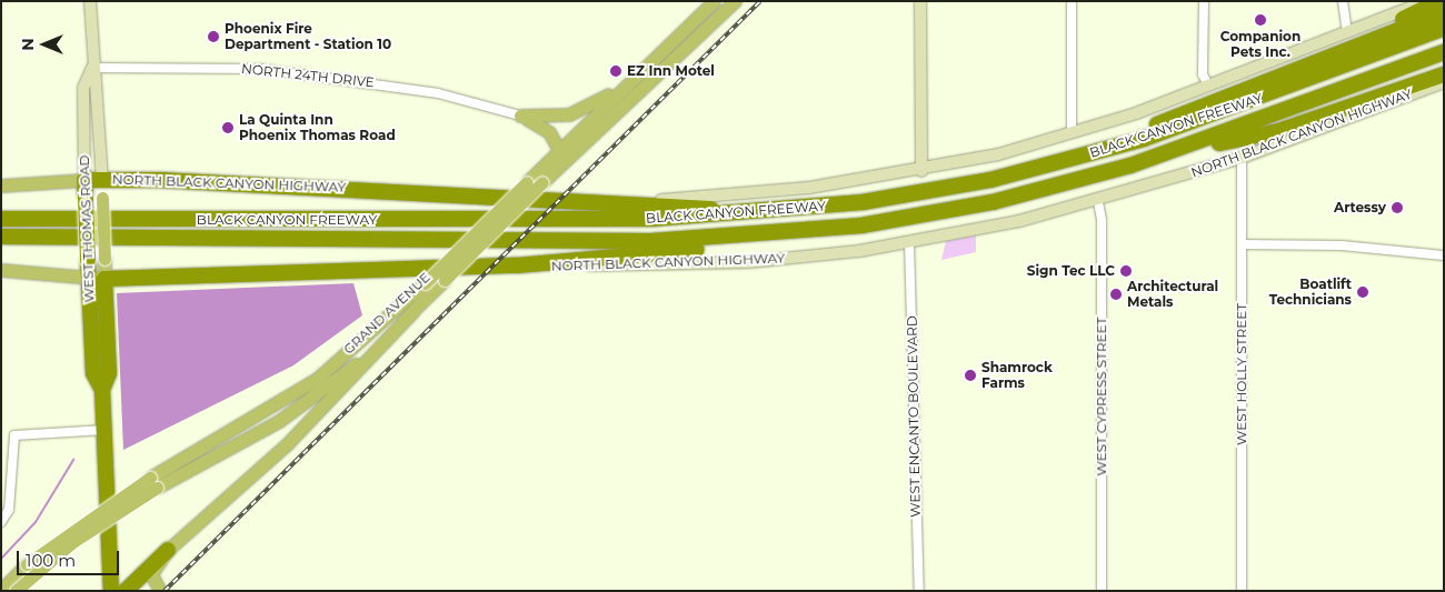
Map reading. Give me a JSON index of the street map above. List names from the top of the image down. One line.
{"streets":{"highway":["BLACK CANYON FREEWAY","NORTH BLACK CANYON HIGHWAY","WEST THOMAS ROAD"],"main road":["GRAND AVENUE"],"street":["NORTH 24TH DRIVE","WEST HOLLY STREET","WEST CYPRESS STREET","WEST ENCANTO BOULEVARD"]},"crossings":[["NORTH 24TH DRIVE","WEST THOMAS ROAD"],["NORTH BLACK CANYON HIGHWAY","WEST THOMAS ROAD"],["NORTH BLACK CANYON HIGHWAY","WEST HOLLY STREET"],["NORTH BLACK CANYON HIGHWAY","WEST CYPRESS STREET"],["NORTH BLACK CANYON HIGHWAY","WEST ENCANTO BOULEVARD"]],"places":["Companion Pets Inc.","Phoenix Fire Department - Station 10","EZ Inn Motel","La Quinta Inn Phoenix Thomas Road","Artessy","Sign Tec LLC","Boatlift Technicians","Architectural Metals","Shamrock Farms"],"scale_bar":"100 m","north":"left"}
